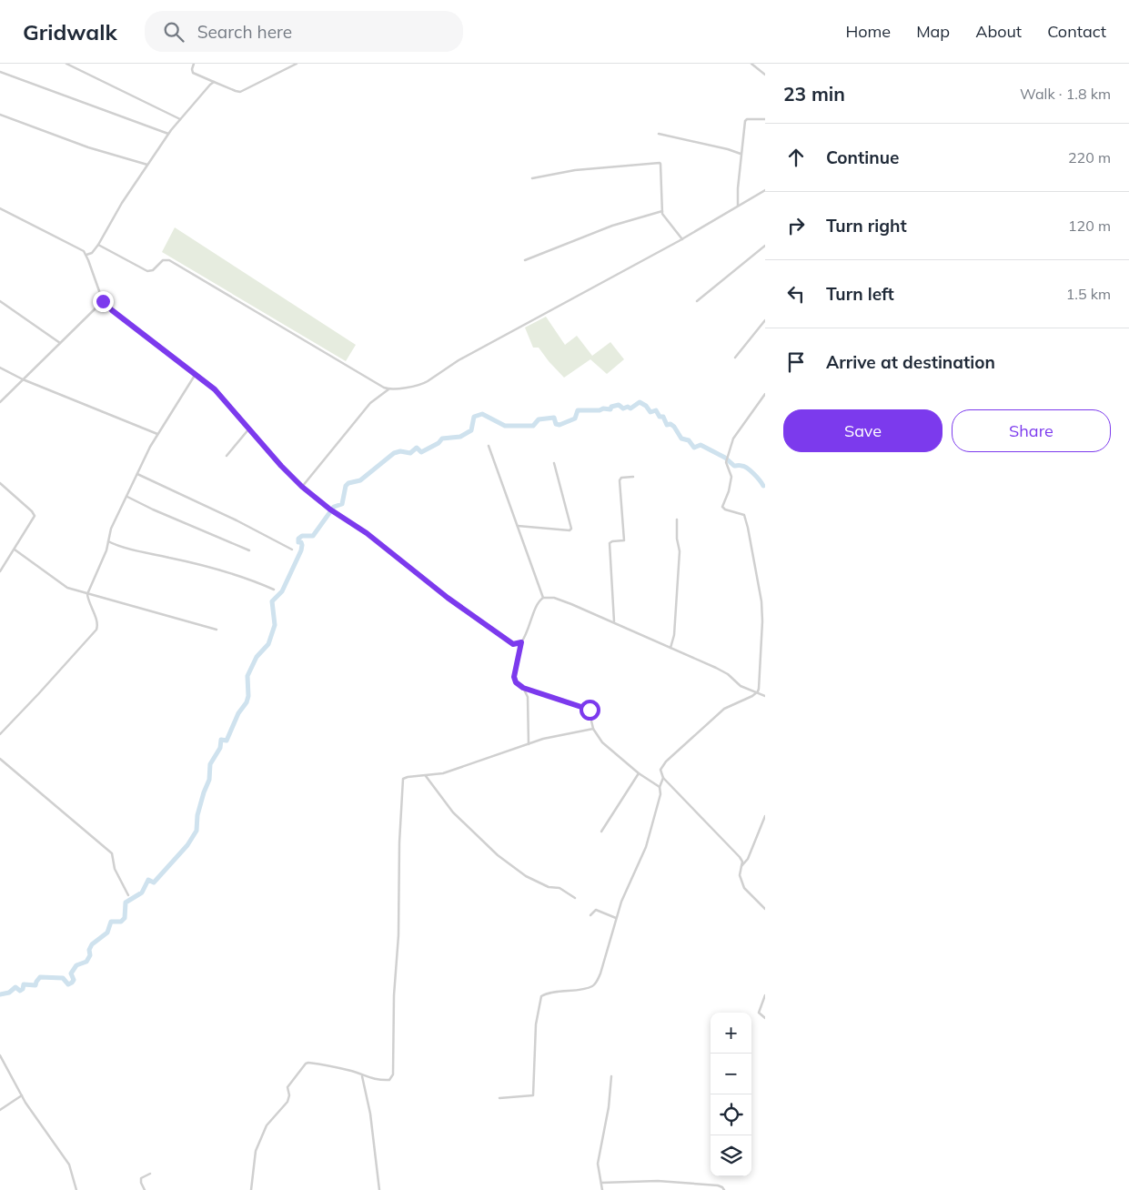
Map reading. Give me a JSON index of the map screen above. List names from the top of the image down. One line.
{"page":{"header":"Gridwalk","search":"Search here","nav":["Home","Map","About","Contact"],"heading":["23 min","Walk · 1.8 km"],"list":[["Continue","220 m"],["Turn right","120 m"],["Turn left","1.5 km"],"Arrive at destination"],"buttons":["Save","Share"],"map_buttons":["+","−"]}}
